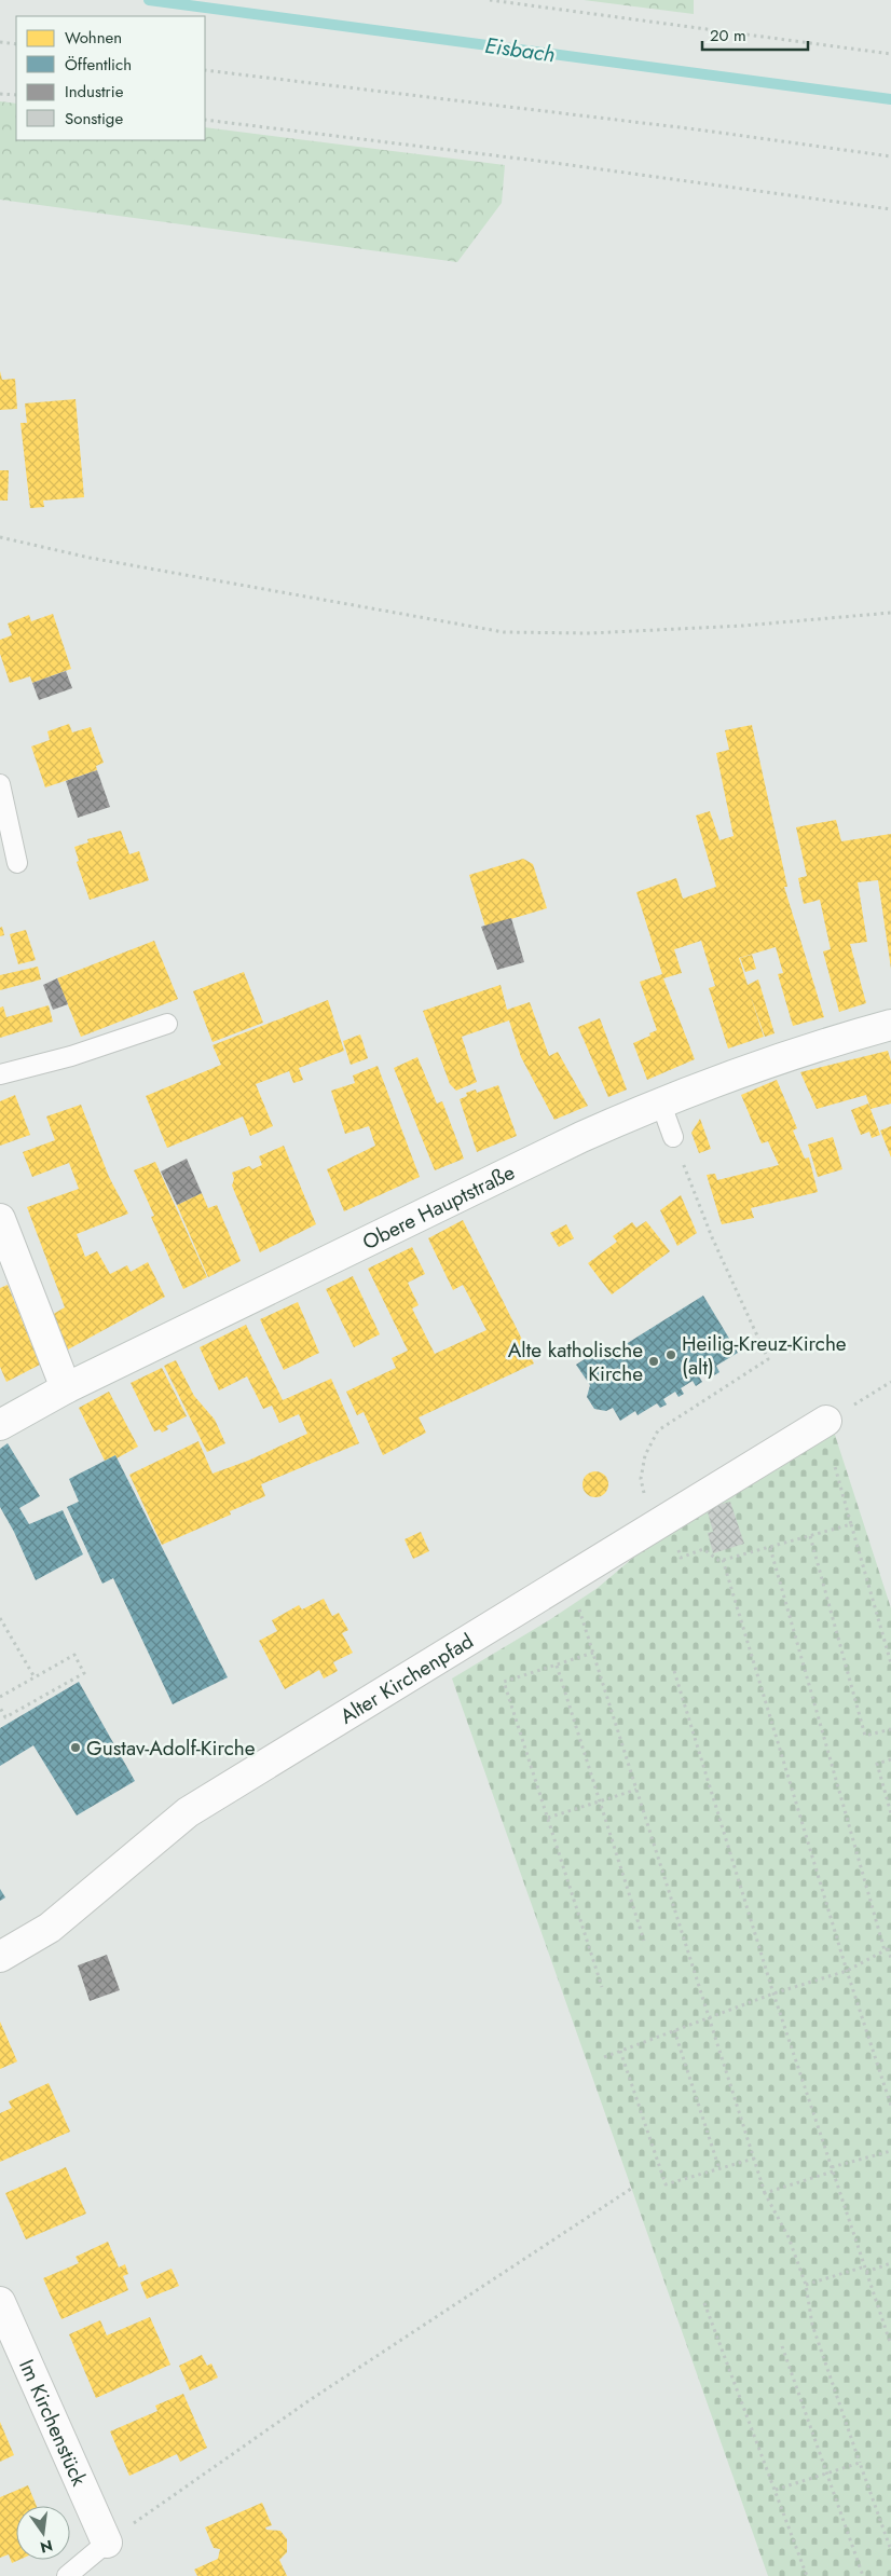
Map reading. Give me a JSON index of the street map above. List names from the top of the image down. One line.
{"streets":{"street":["Obere Hauptstraße","Alter Kirchenpfad","Im Kirchenstück"]},"water":["Eisbach"],"places":["Heilig-Kreuz-Kirche (alt)","Alte katholische Kirche","Gustav-Adolf-Kirche"],"legend":["Wohnen","Öffentlich","Industrie","Sonstige"],"scale_bar":"20 m","north":"bottom"}
